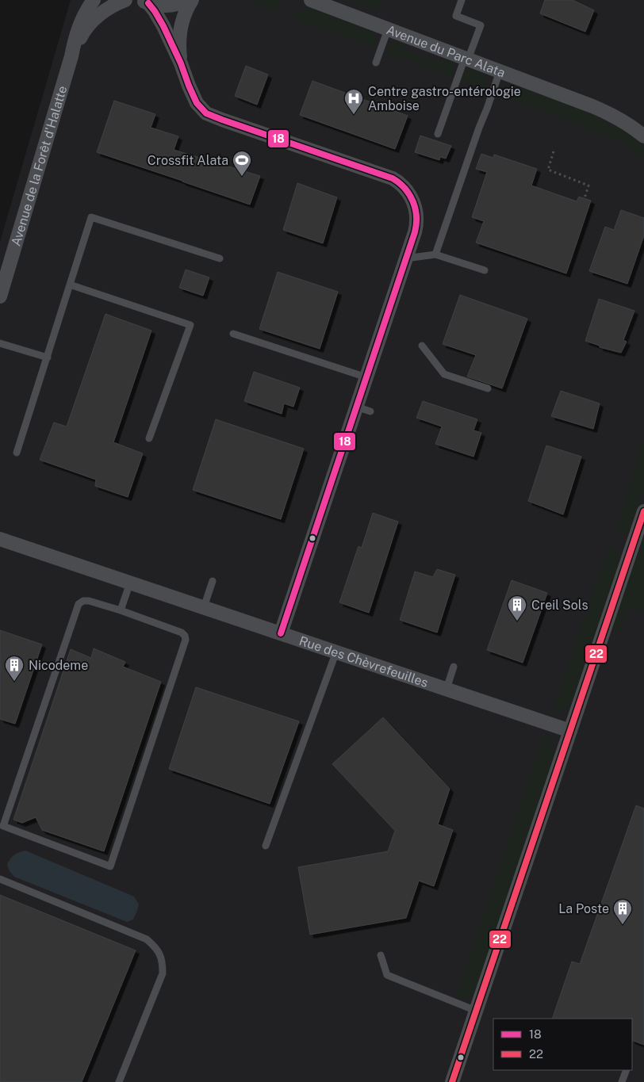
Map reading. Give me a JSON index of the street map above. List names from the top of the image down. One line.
{"streets":{"street":["Avenue du Parc Alata","Avenue de la Forêt d'Halatte","Rue des Chèvrefeuilles"]},"places":{"hospital":["Centre gastro-entérologie Amboise"],"sports":["Crossfit Alata"],"building":["Creil Sols","Nicodeme","La Poste"]},"lines":["transit line 18","transit line 22"],"legend":["18","22"]}
